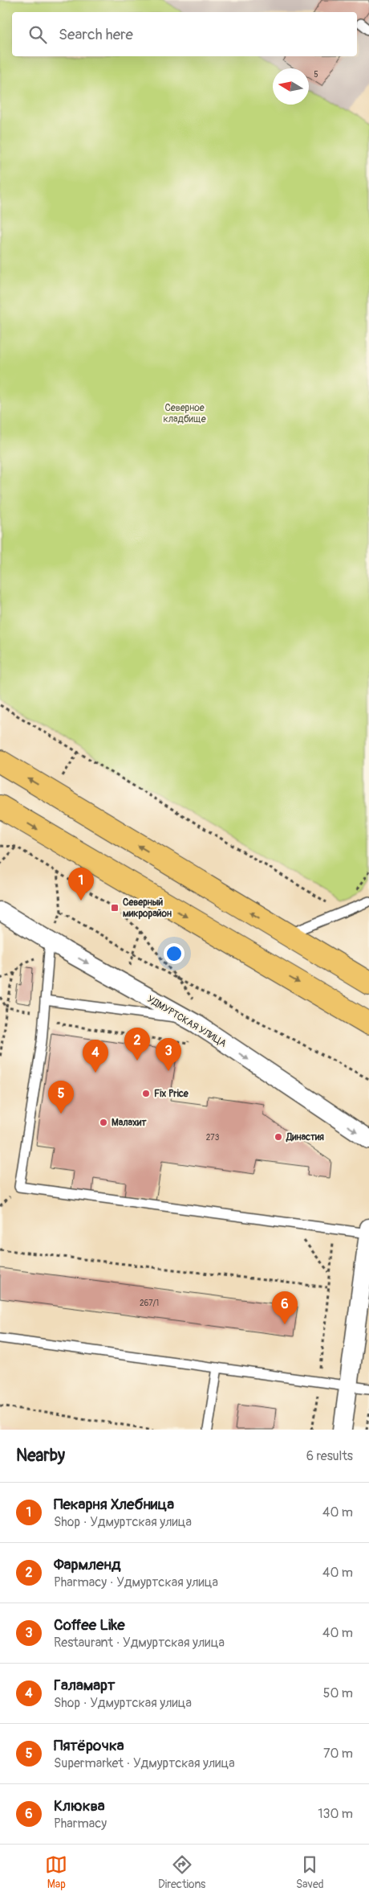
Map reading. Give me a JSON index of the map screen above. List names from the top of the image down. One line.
{"streets":{"street":["УДМУРТСКАЯ УЛИЦА"]},"one_way":["УДМУРТСКАЯ УЛИЦА"],"parks":["Северное кладбище"],"places":{"transit":["Северный микрорайон"],"other":["Fix Price","Малахит","Династия"]},"house_numbers":["5","273","267/1"],"north":"left","page":{"search":"Search here","pins":["1","2","3","4","5","6"],"heading":["Nearby","6 results"],"list":[{"mark":"1","name":"Пекарня Хлебница","note":"Shop · Удмуртская улица","value":"40 m"},{"mark":"2","name":"Фармленд","note":"Pharmacy · Удмуртская улица","value":"40 m"},{"mark":"3","name":"Coffee Like","note":"Restaurant · Удмуртская улица","value":"40 m"},{"mark":"4","name":"Галамарт","note":"Shop · Удмуртская улица","value":"50 m"},{"mark":"5","name":"Пятёрочка","note":"Supermarket · Удмуртская улица","value":"70 m"},{"mark":"6","name":"Клюква","note":"Pharmacy","value":"130 m"}],"nav":["Map","Directions","Saved"]}}
